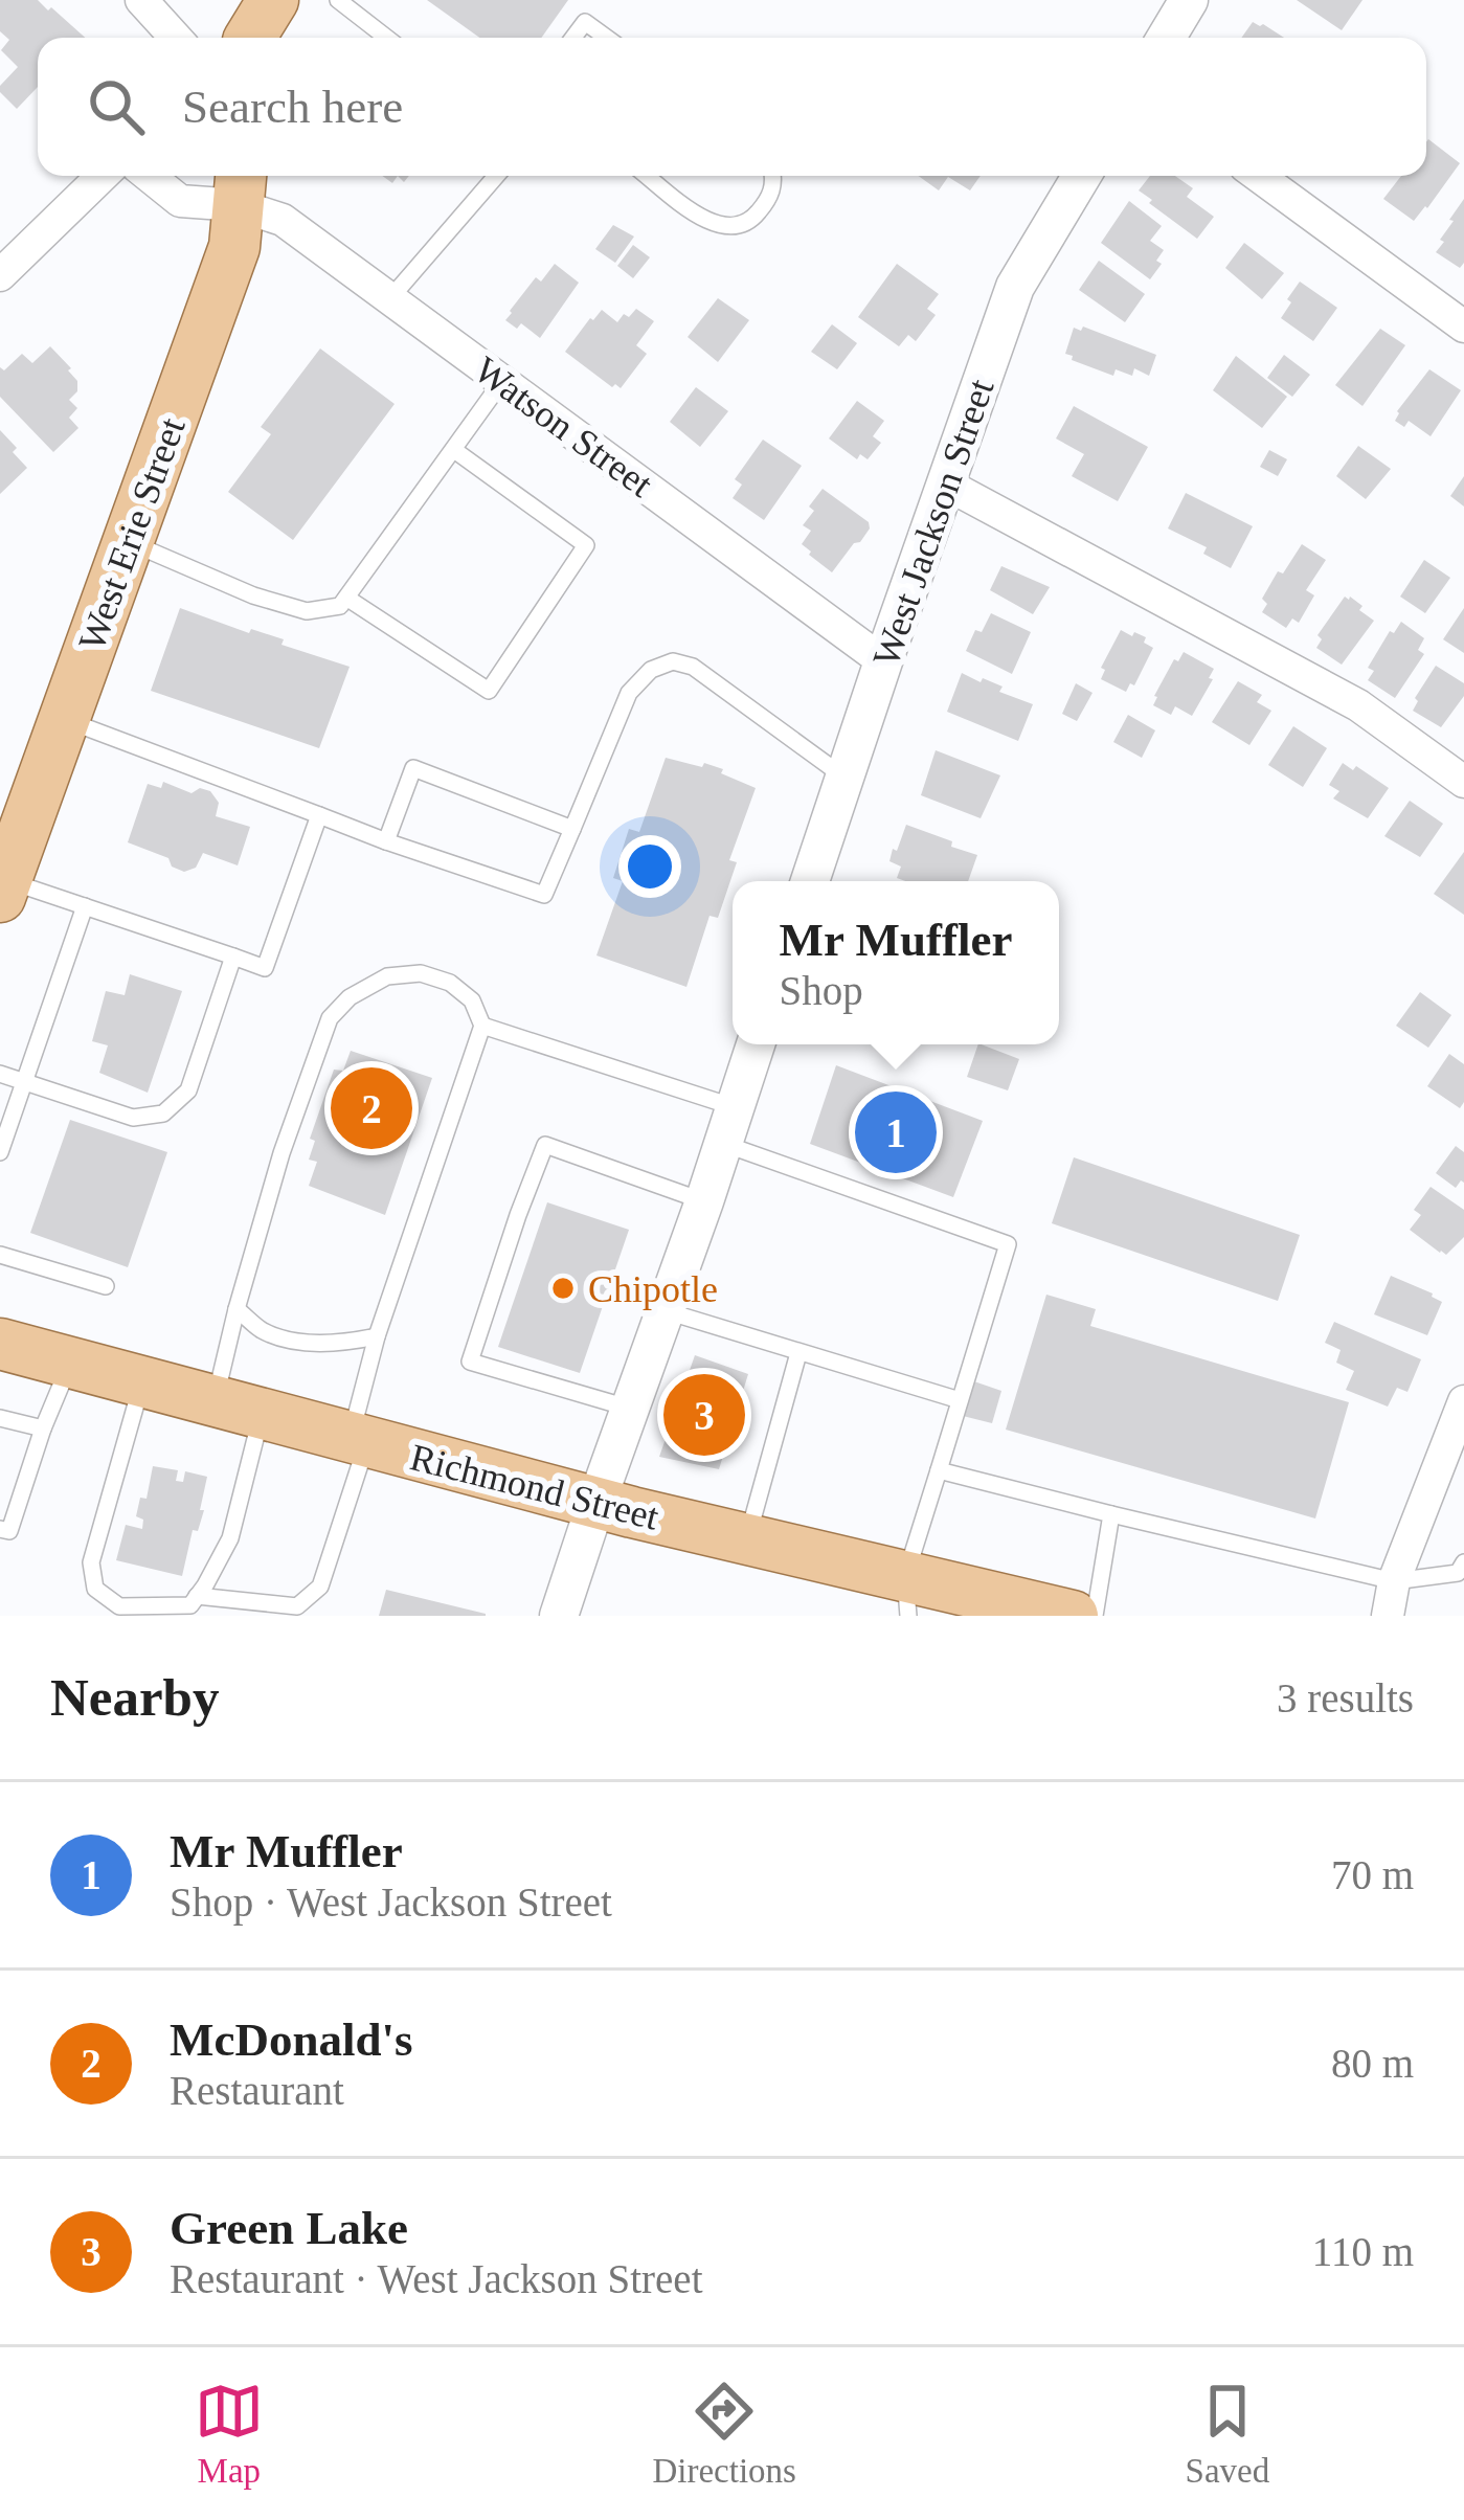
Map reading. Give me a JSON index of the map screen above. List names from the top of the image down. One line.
{"streets":{"main road":["West Erie Street","Richmond Street"],"street":["Watson Street","West Jackson Street"]},"crossings":[["Watson Street","West Jackson Street"],["Watson Street","West Erie Street"]],"places":["Chipotle"],"page":{"search":"Search here","popup":["Mr Muffler","Shop"],"pins":["2","1","3"],"heading":["Nearby","3 results"],"list":[{"mark":"1","name":"Mr Muffler","note":"Shop · West Jackson Street","value":"70 m"},{"mark":"2","name":"McDonald's","note":"Restaurant","value":"80 m"},{"mark":"3","name":"Green Lake","note":"Restaurant · West Jackson Street","value":"110 m"}],"nav":["Map","Directions","Saved"]}}
